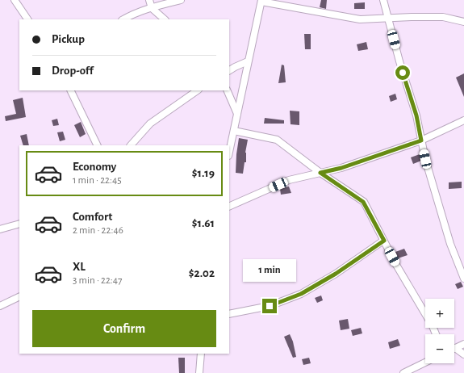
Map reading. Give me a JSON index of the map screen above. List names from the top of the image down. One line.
{"page":{"banner":["Pickup","Drop-off"],"list":[{"name":"Economy","note":"1 min · 22:45","value":"$1.19"},{"name":"Comfort","note":"2 min · 22:46","value":"$1.61"},{"name":"XL","note":"3 min · 22:47","value":"$2.02"}],"bubble":"1 min","map_buttons":["+","−"],"buttons":"Confirm"}}
